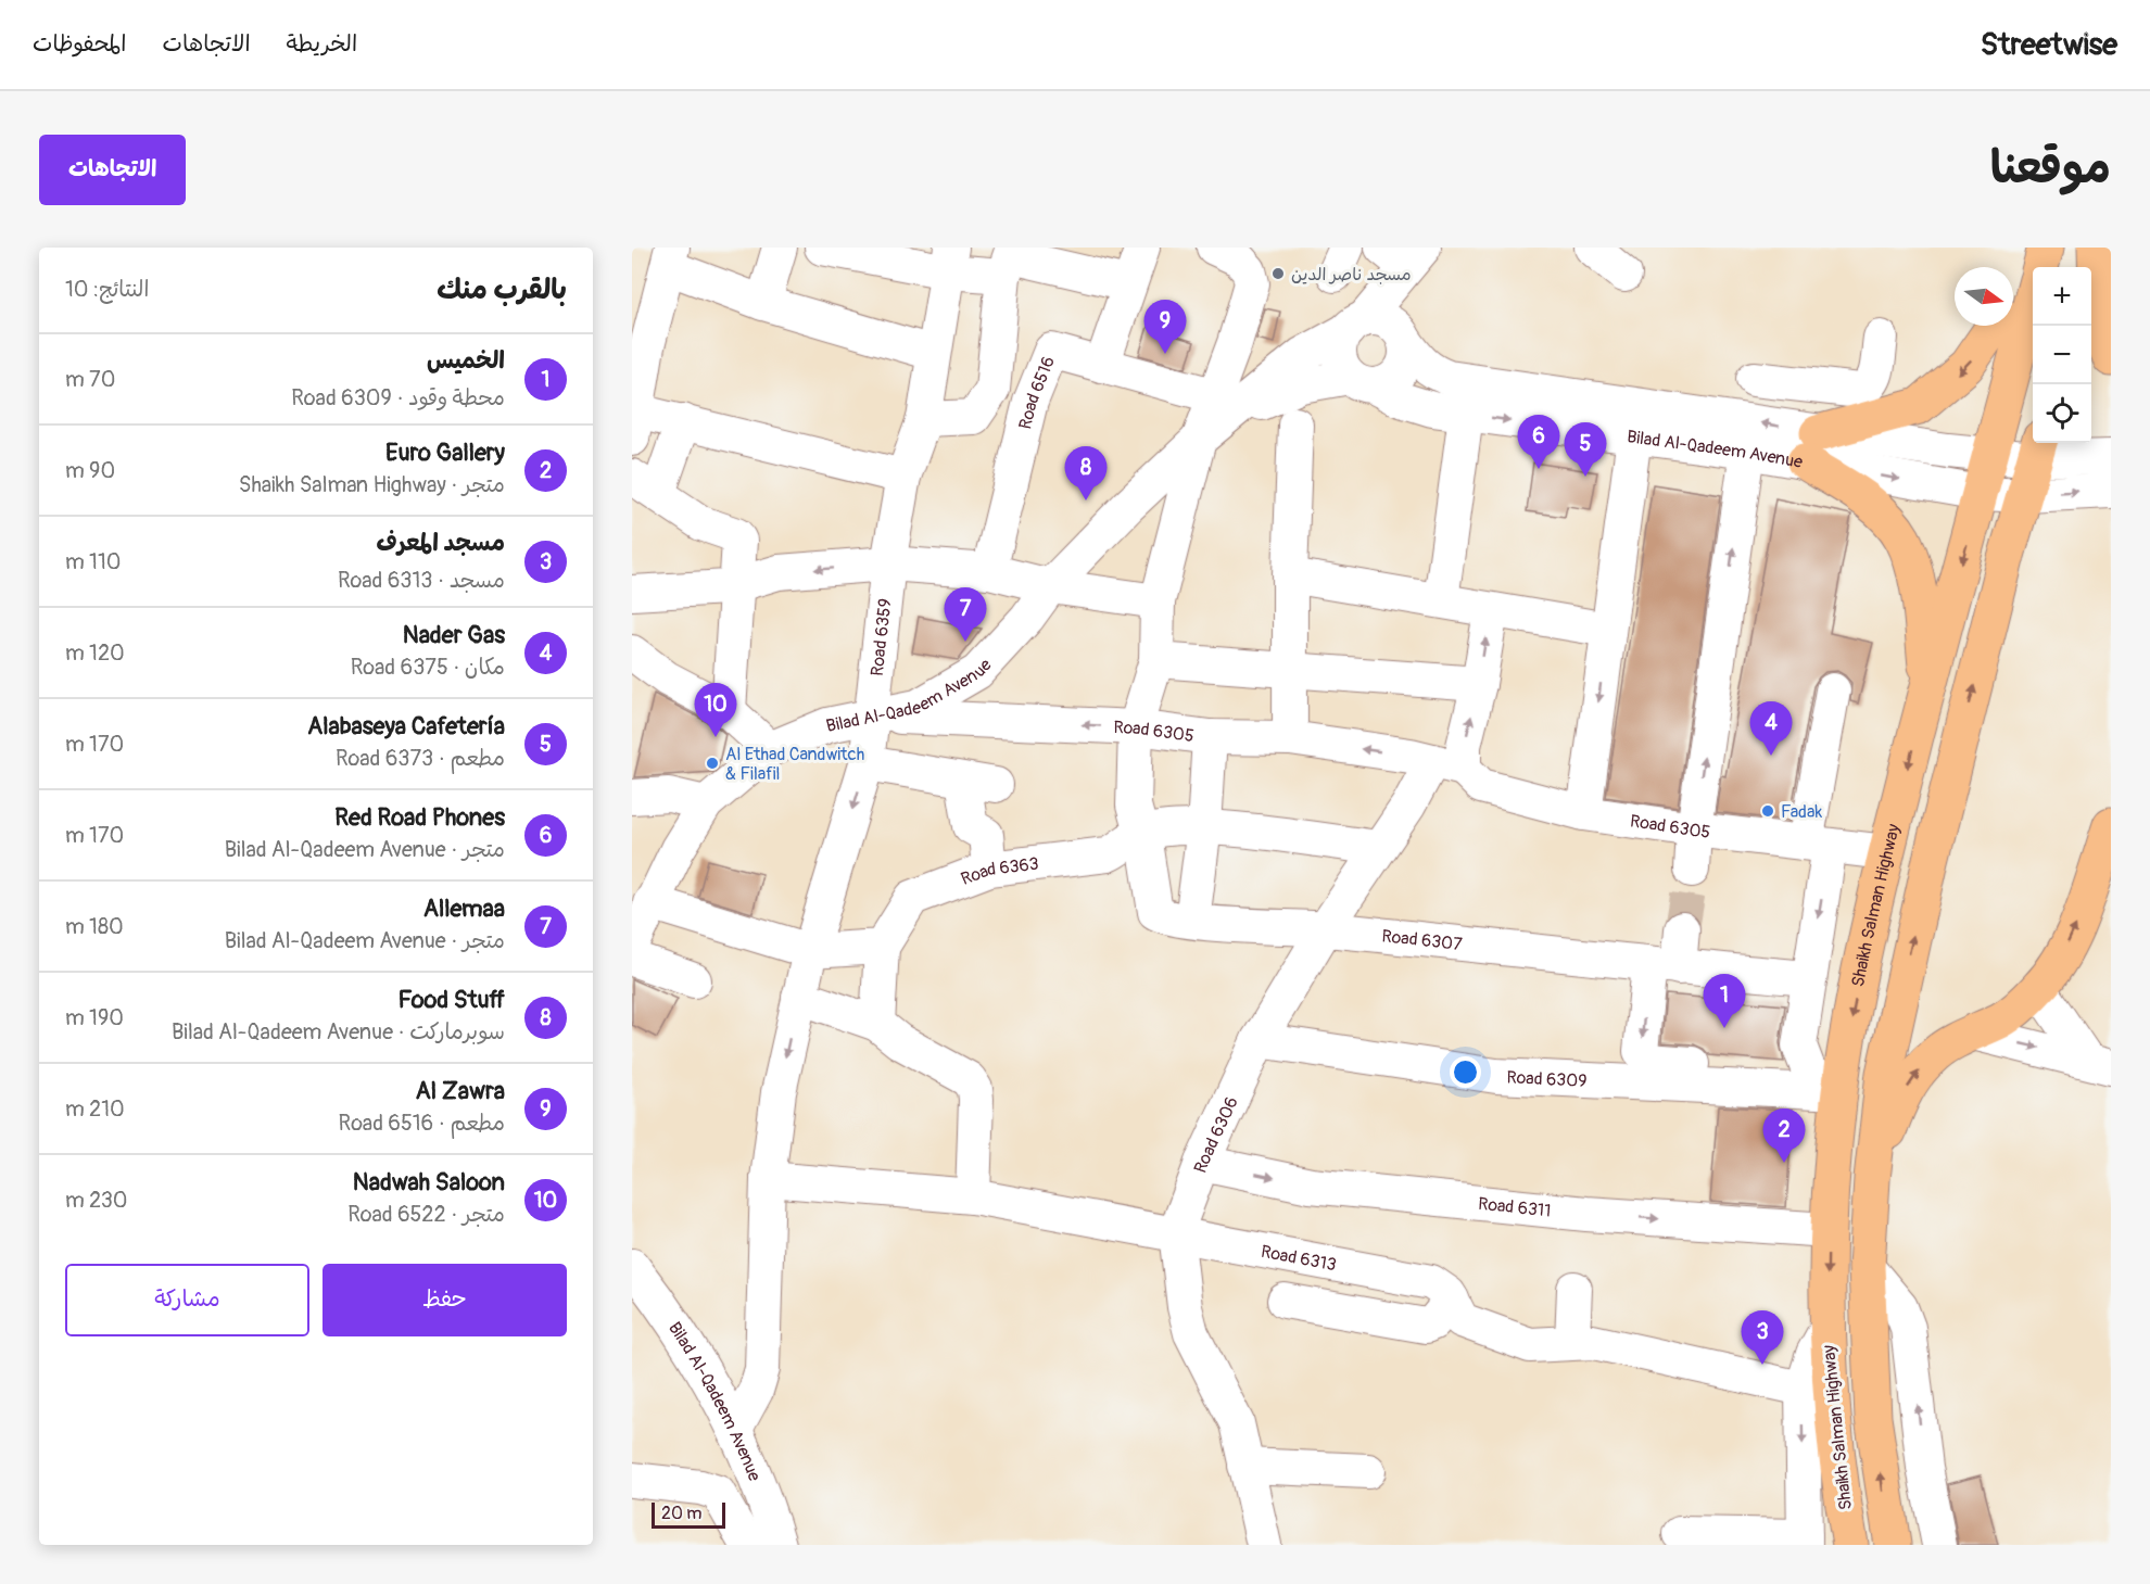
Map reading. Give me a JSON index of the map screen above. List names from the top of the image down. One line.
{"streets":{"main road":["Shaikh Salman Highway"],"street":["Road 6516","Bilad Al-Qadeem Avenue","Road 6359","Road 6305","Road 6363","Road 6307","Road 6309","Road 6306","Road 6311","Road 6313"]},"crossings":[["Bilad Al-Qadeem Avenue","Road 6359"],["Bilad Al-Qadeem Avenue","Road 6305"],["Bilad Al-Qadeem Avenue","Shaikh Salman Highway"],["Road 6359","Road 6305"],["Road 6359","Road 6313"],["Road 6305","Shaikh Salman Highway"],["Road 6305","Road 6306"],["Road 6363","Road 6307"],["Shaikh Salman Highway","Road 6309"],["Shaikh Salman Highway","Road 6311"],["Road 6307","Road 6306"],["Road 6309","Road 6306"],["Road 6306","Road 6311"],["Road 6306","Road 6313"]],"places":["مسجد ناصر الدين","Al Ethad Candwitch & Filafil","Fadak"],"scale_bar":"20 m","north":"right","page":{"header":"Streetwise","nav":["الخريطة","الاتجاهات","المحفوظات"],"title":"موقعنا","buttons":["الاتجاهات",["حفظ","مشاركة"]],"heading":["بالقرب منك","النتائج: 10"],"map_buttons":["+","−"],"pins":["9","6","5","8","7","10","4","1","2","3"],"list":[{"mark":"1","name":"الخميس","note":"محطة وقود · Road 6309","value":"70 m"},{"mark":"2","name":"Euro Gallery","note":"متجر · Shaikh Salman Highway","value":"90 m"},{"mark":"3","name":"مسجد المعرف","note":"مسجد · Road 6313","value":"110 m"},{"mark":"4","name":"Nader Gas","note":"مكان · Road 6375","value":"120 m"},{"mark":"5","name":"Alabaseya Cafetería","note":"مطعم · Road 6373","value":"170 m"},{"mark":"6","name":"Red Road Phones","note":"متجر · Bilad Al-Qadeem Avenue","value":"170 m"},{"mark":"7","name":"Allemaa","note":"متجر · Bilad Al-Qadeem Avenue","value":"180 m"},{"mark":"8","name":"Food Stuff","note":"سوبرماركت · Bilad Al-Qadeem Avenue","value":"190 m"},{"mark":"9","name":"Al Zawra","note":"مطعم · Road 6516","value":"210 m"},{"mark":"10","name":"Nadwah Saloon","note":"متجر · Road 6522","value":"230 m"}],"scale":"20 m"}}
